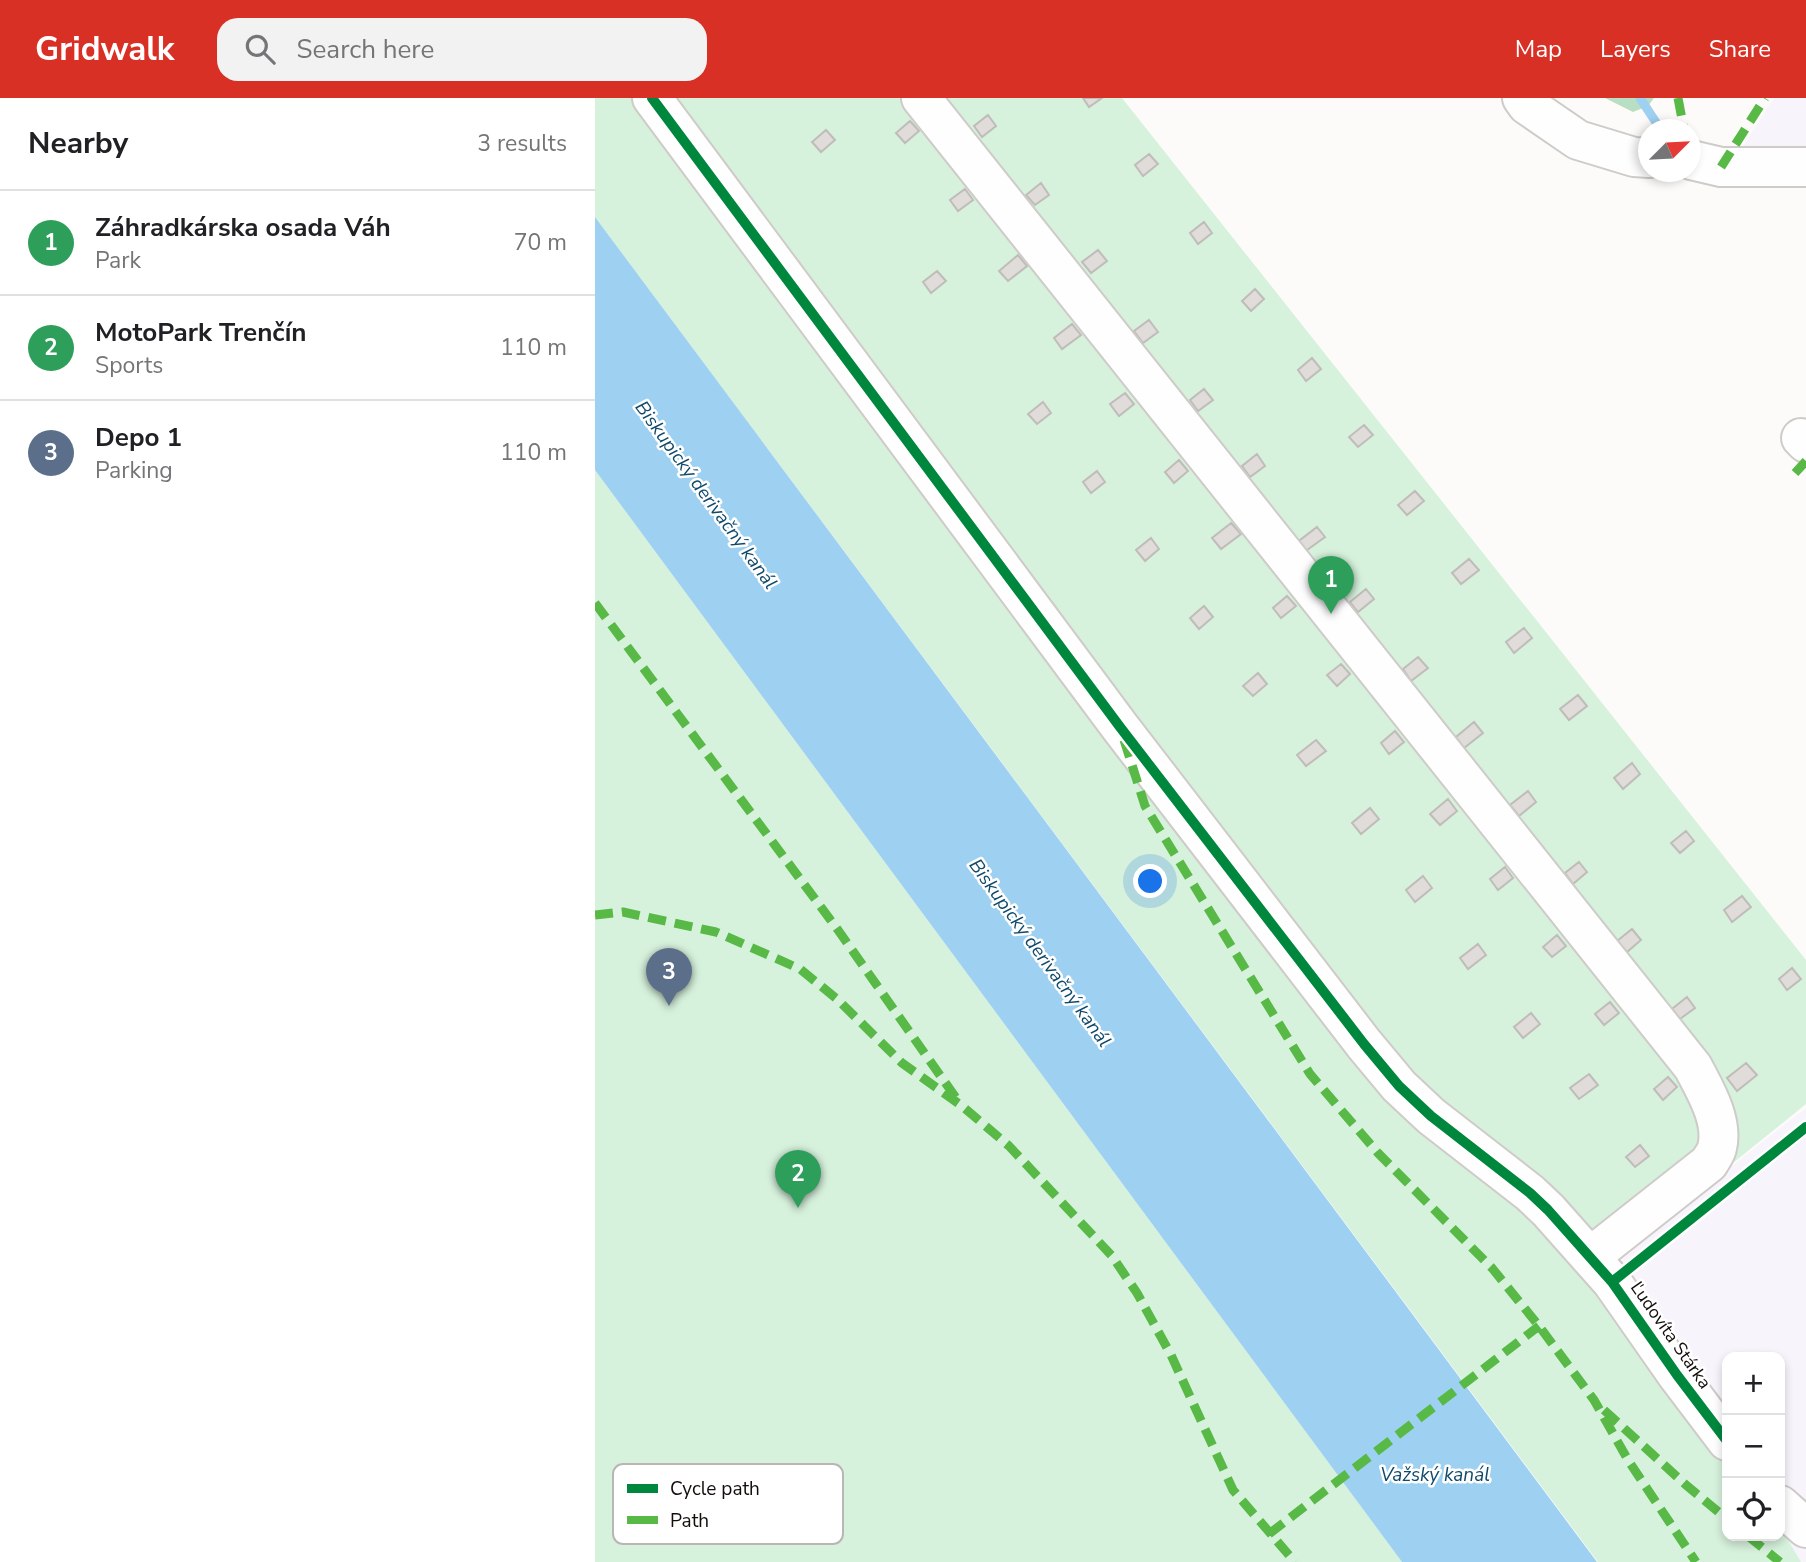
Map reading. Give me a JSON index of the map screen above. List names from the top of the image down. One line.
{"streets":{"lane":["Ľudovíta Stárka"]},"water":["Biskupický derivačný kanál","Važský kanál"],"legend":["Cycle path","Path"],"north":"top right","page":{"header":"Gridwalk","search":"Search here","nav":["Map","Layers","Share"],"heading":["Nearby","3 results"],"list":[{"mark":"1","name":"Záhradkárska osada Váh","note":"Park","value":"70 m"},{"mark":"2","name":"MotoPark Trenčín","note":"Sports","value":"110 m"},{"mark":"3","name":"Depo 1","note":"Parking","value":"110 m"}],"pins":["1","3","2"],"map_buttons":["+","−"]}}
